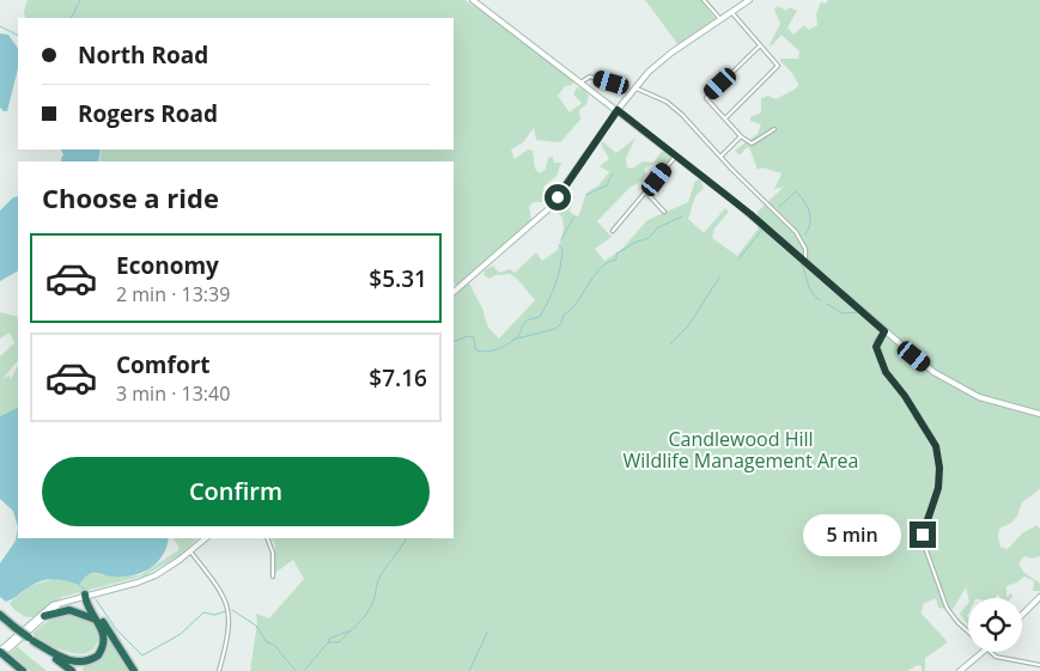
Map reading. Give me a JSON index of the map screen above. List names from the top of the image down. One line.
{"parks":["Candlewood Hill Wildlife Management Area"],"page":{"banner":["North Road","Rogers Road"],"heading":"Choose a ride","list":[{"name":"Economy","note":"2 min · 13:39","value":"$5.31"},{"name":"Comfort","note":"3 min · 13:40","value":"$7.16"}],"buttons":"Confirm","bubble":"5 min"}}
